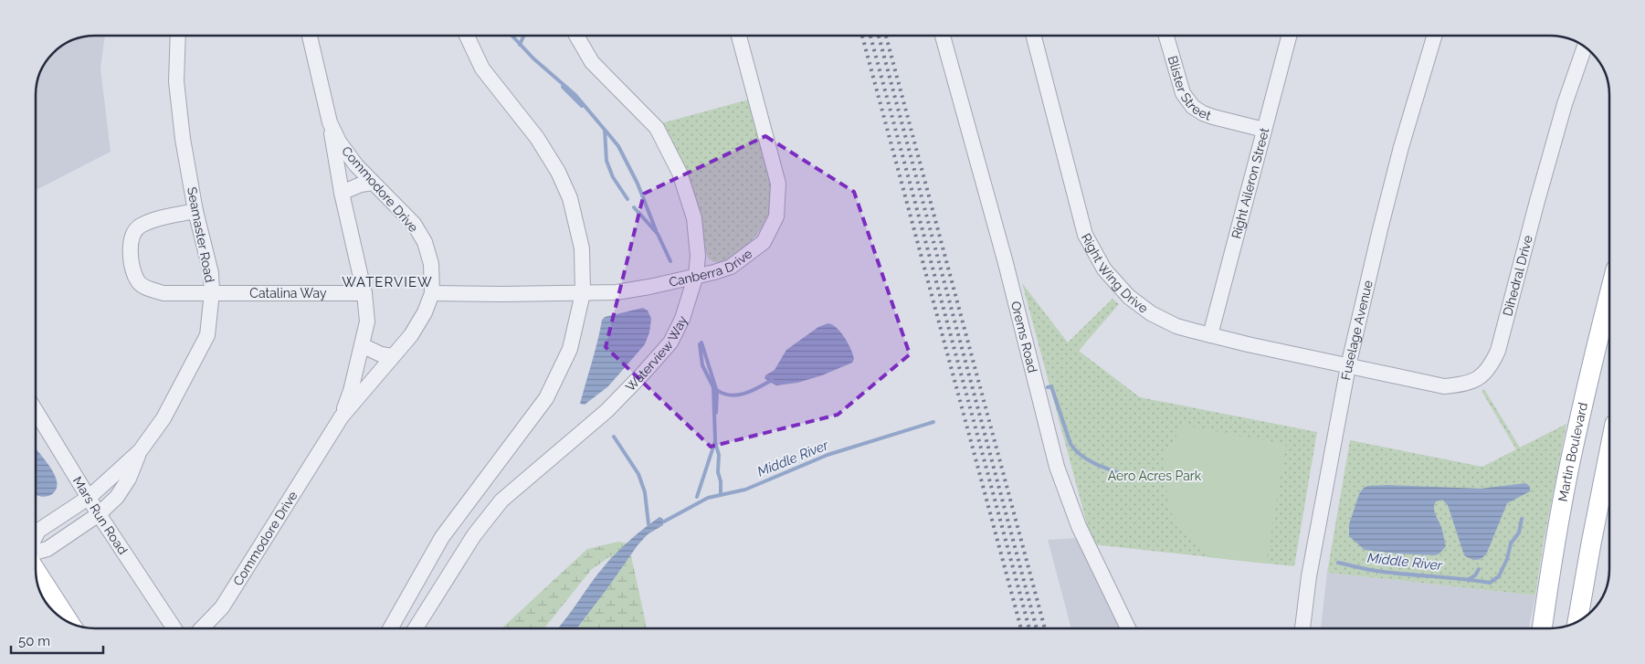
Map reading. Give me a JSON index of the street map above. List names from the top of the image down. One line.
{"streets":{"main road":["Martin Boulevard"],"street":["Blister Street","Right Aileron Street","Commodore Drive","Seamaster Road","Canberra Drive","Right Wing Drive","Dihedral Drive","Catalina Way","Fuselage Avenue","Orems Road","Waterview Way","Mars Run Road"]},"crossings":[["Blister Street","Right Aileron Street"],["Right Aileron Street","Right Wing Drive"],["Commodore Drive","Canberra Drive"],["Commodore Drive","Catalina Way"],["Seamaster Road","Catalina Way"],["Seamaster Road","Mars Run Road"],["Canberra Drive","Waterview Way"],["Right Wing Drive","Dihedral Drive"],["Right Wing Drive","Fuselage Avenue"],["Dihedral Drive","Fuselage Avenue"]],"districts":["WATERVIEW"],"water":["Middle River"],"parks":["Aero Acres Park"],"scale_bar":"50 m"}
